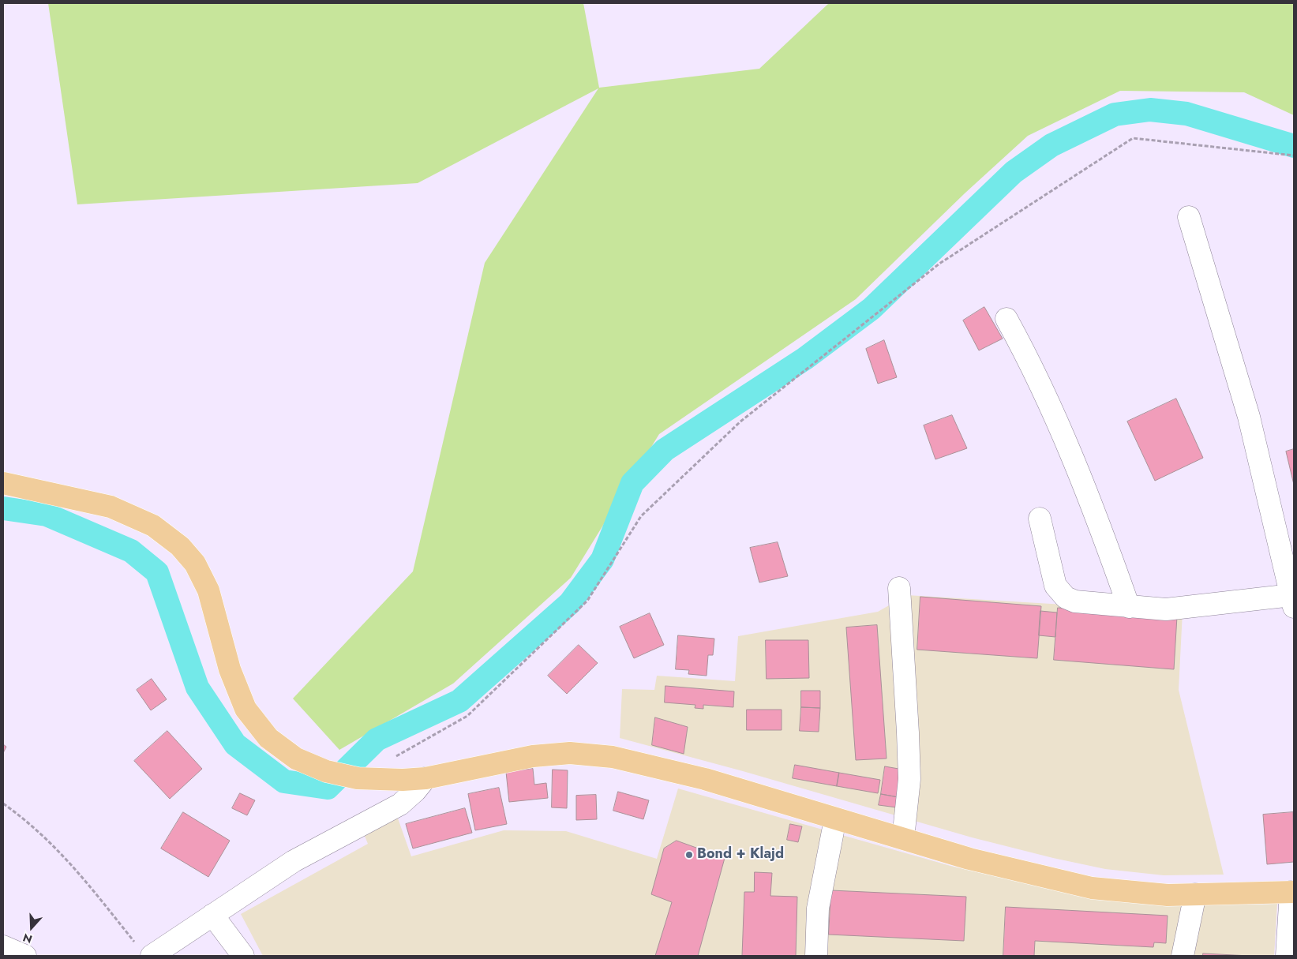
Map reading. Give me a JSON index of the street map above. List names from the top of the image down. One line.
{"places":["Bond + Klajd"],"north":"bottom"}
